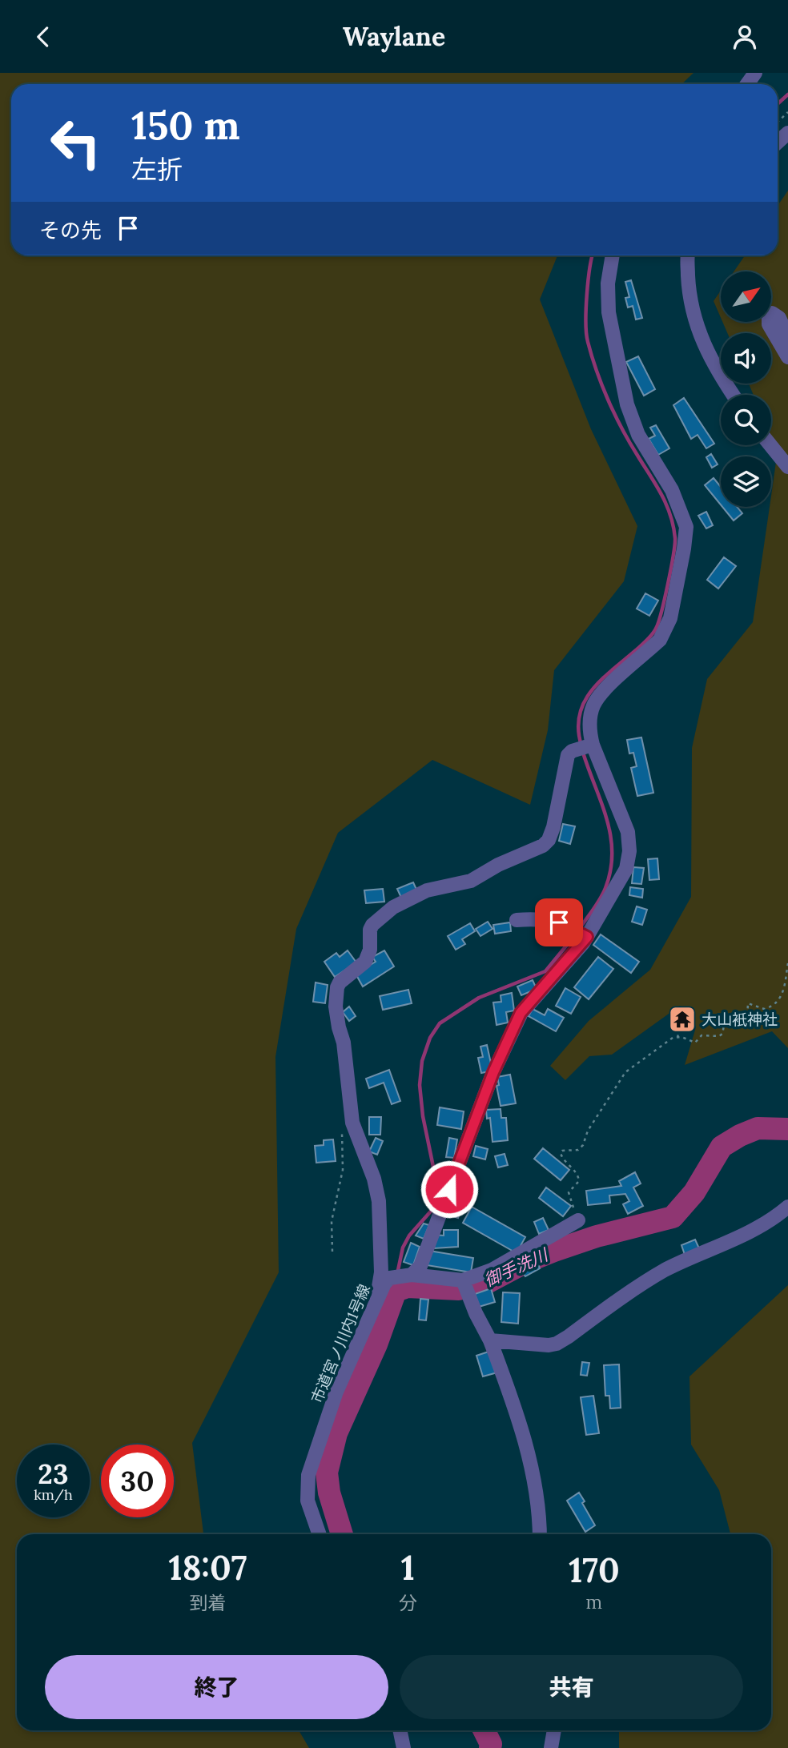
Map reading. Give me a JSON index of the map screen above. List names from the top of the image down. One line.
{"streets":{"street":["市道宮ノ川内1号線"]},"water":["御手洗川"],"places":{"temple":["大山衹神社"]},"north":"top right","page":{"header":"Waylane","turn":["150 m","左折"],"then":"その先","speed":"23 km/h","limit":"30","eta":["18:07","到着","1","分","170","m"],"buttons":["終了","共有"]}}
